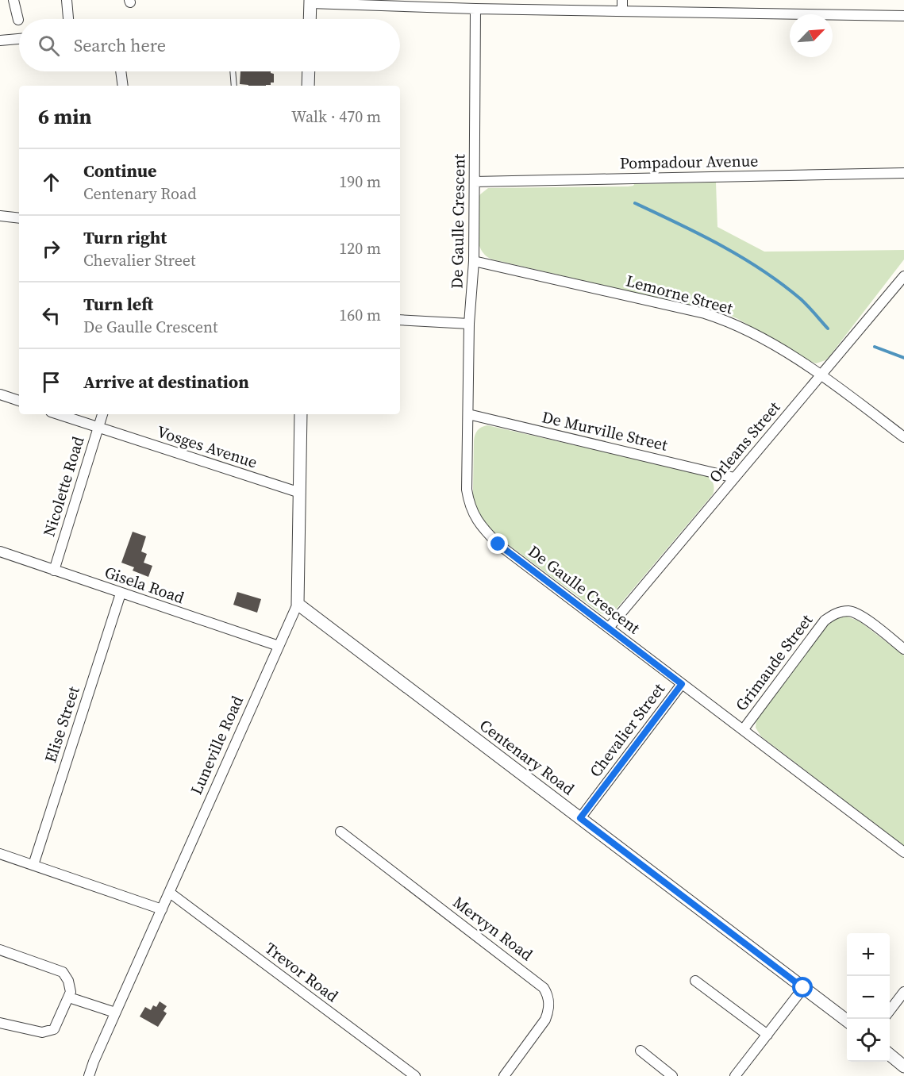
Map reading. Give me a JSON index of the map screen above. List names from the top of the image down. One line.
{"streets":{"street":["Pompadour Avenue","De Gaulle Crescent","Lemorne Street","De Murville Street","Orleans Street","Vosges Avenue","Nicolette Road","Gisela Road","Grimaude Street","Elise Street","Chevalier Street","Luneville Road","Centenary Road","Mervyn Road","Trevor Road"]},"crossings":[["Pompadour Avenue","De Gaulle Crescent"],["De Gaulle Crescent","Lemorne Street"],["De Gaulle Crescent","De Murville Street"],["De Gaulle Crescent","Orleans Street"],["De Gaulle Crescent","Grimaude Street"],["De Gaulle Crescent","Chevalier Street"],["Lemorne Street","Orleans Street"],["De Murville Street","Orleans Street"],["Vosges Avenue","Nicolette Road"],["Vosges Avenue","Luneville Road"],["Nicolette Road","Gisela Road"],["Gisela Road","Elise Street"],["Gisela Road","Luneville Road"],["Chevalier Street","Centenary Road"],["Luneville Road","Centenary Road"],["Luneville Road","Trevor Road"]],"north":"top right","page":{"search":"Search here","heading":["6 min","Walk · 470 m"],"list":[["Continue","Centenary Road","190 m"],["Turn right","Chevalier Street","120 m"],["Turn left","De Gaulle Crescent","160 m"],"Arrive at destination"],"map_buttons":["+","−"]}}
